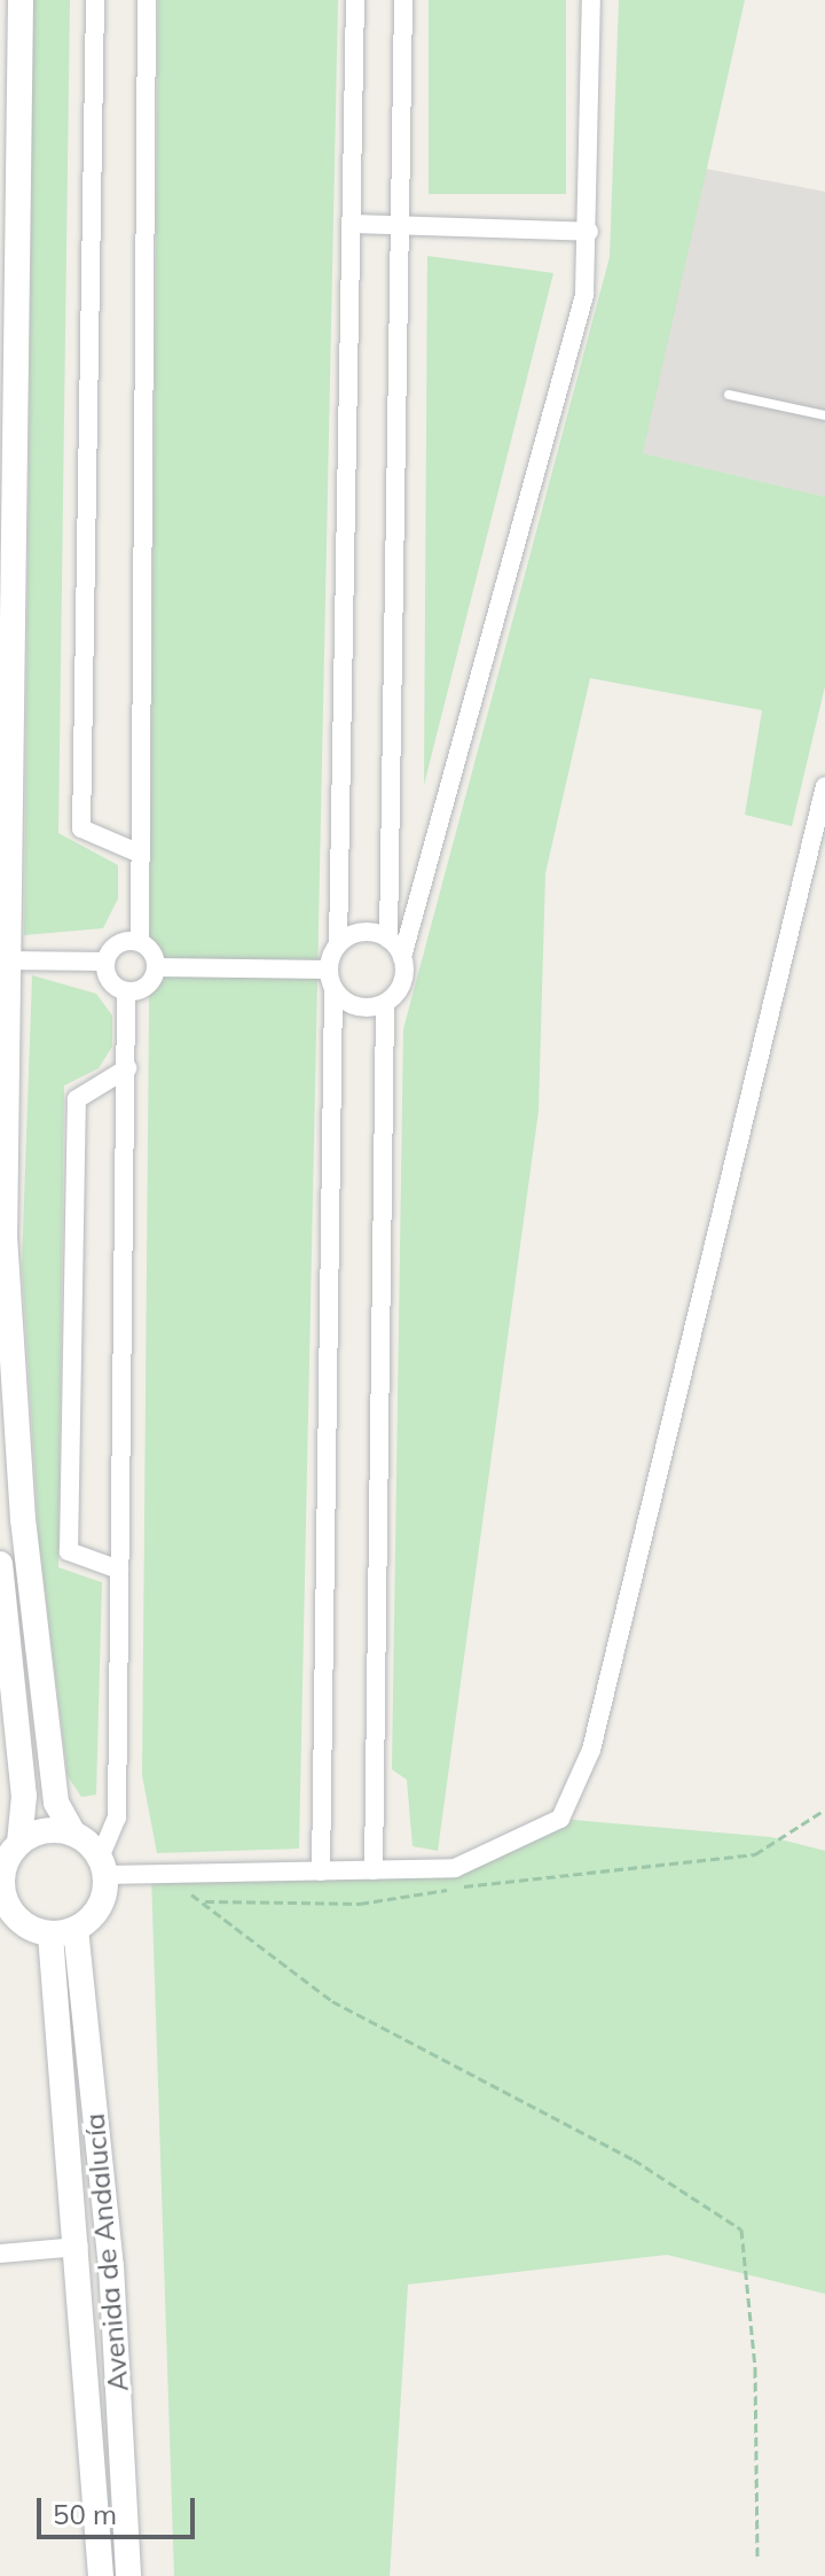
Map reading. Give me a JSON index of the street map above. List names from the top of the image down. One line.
{"streets":{"street":["Avenida de Andalucía"]},"scale_bar":"50 m"}
